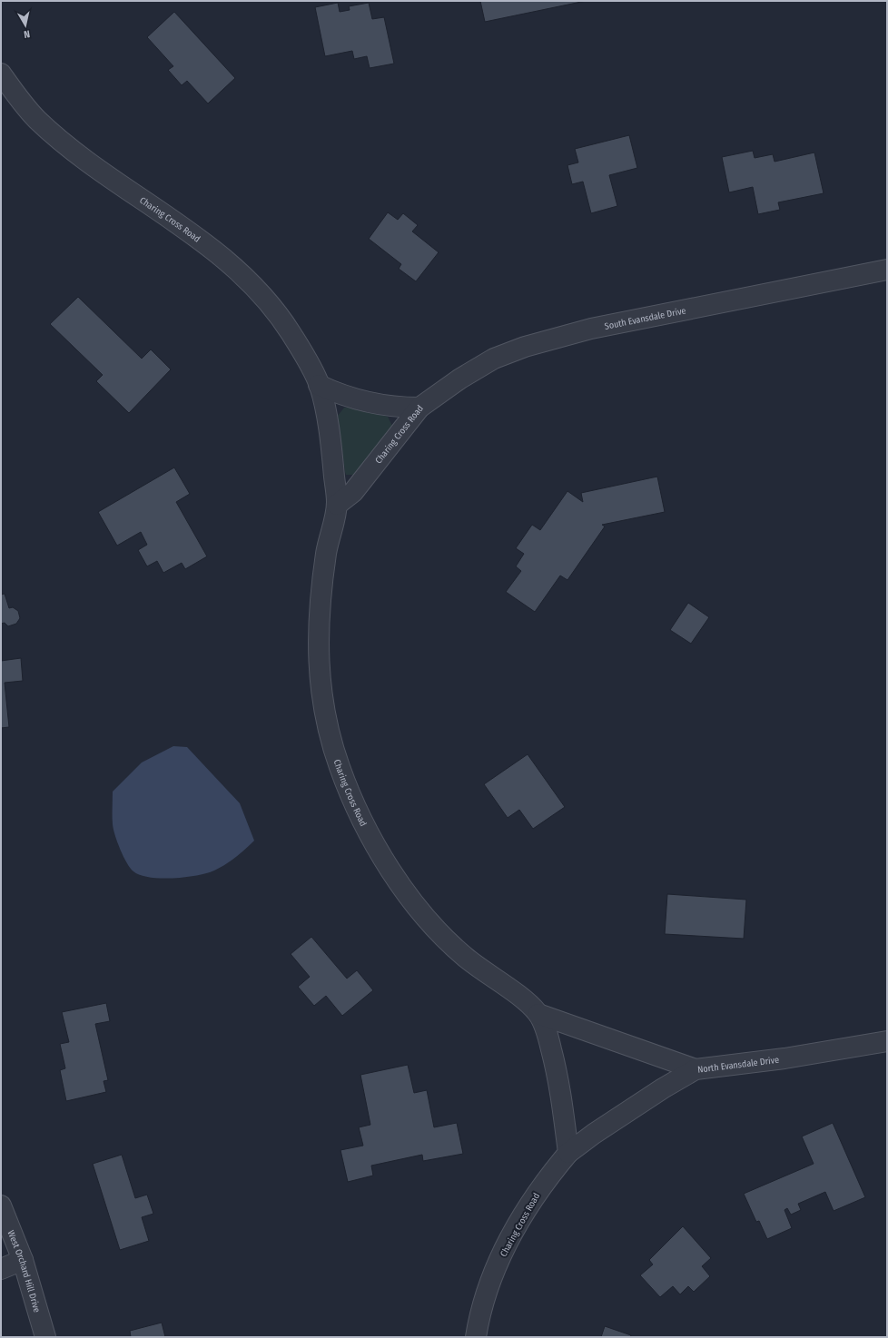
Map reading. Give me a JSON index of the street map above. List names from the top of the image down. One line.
{"streets":{"street":["Charing Cross Road","South Evansdale Drive","North Evansdale Drive","West Orchard Hill Drive"]},"crossings":[["Charing Cross Road","South Evansdale Drive"],["Charing Cross Road","North Evansdale Drive"]],"north":"bottom"}
